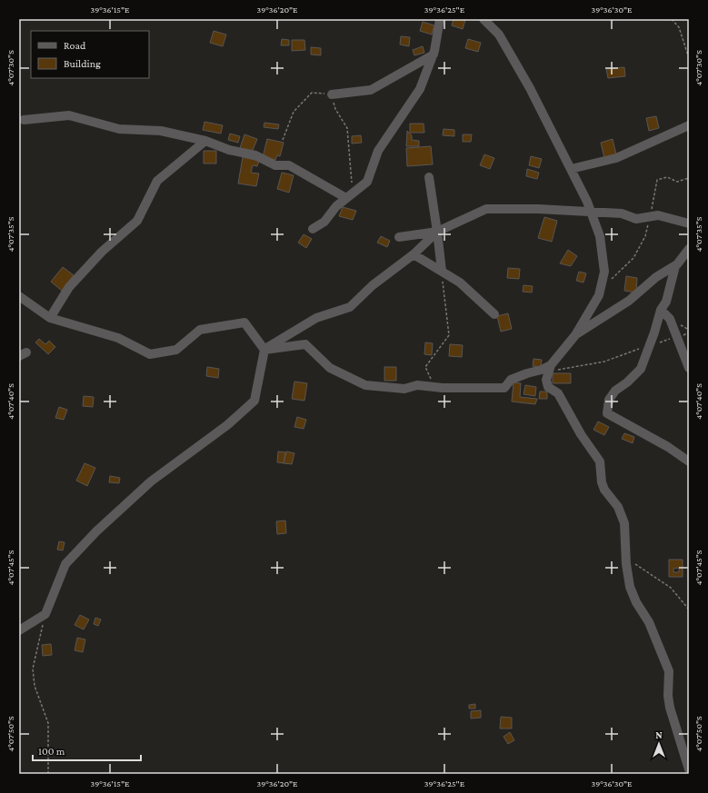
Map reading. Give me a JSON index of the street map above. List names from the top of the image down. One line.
{"legend":["Road","Building"],"scale_bar":"100 m","north":"top","coordinates":["39°36'15\"E","39°36'20\"E","39°36'25\"E","39°36'30\"E","4°07'30\"S","4°07'35\"S","4°07'40\"S","4°07'45\"S","4°07'50\"S"]}
